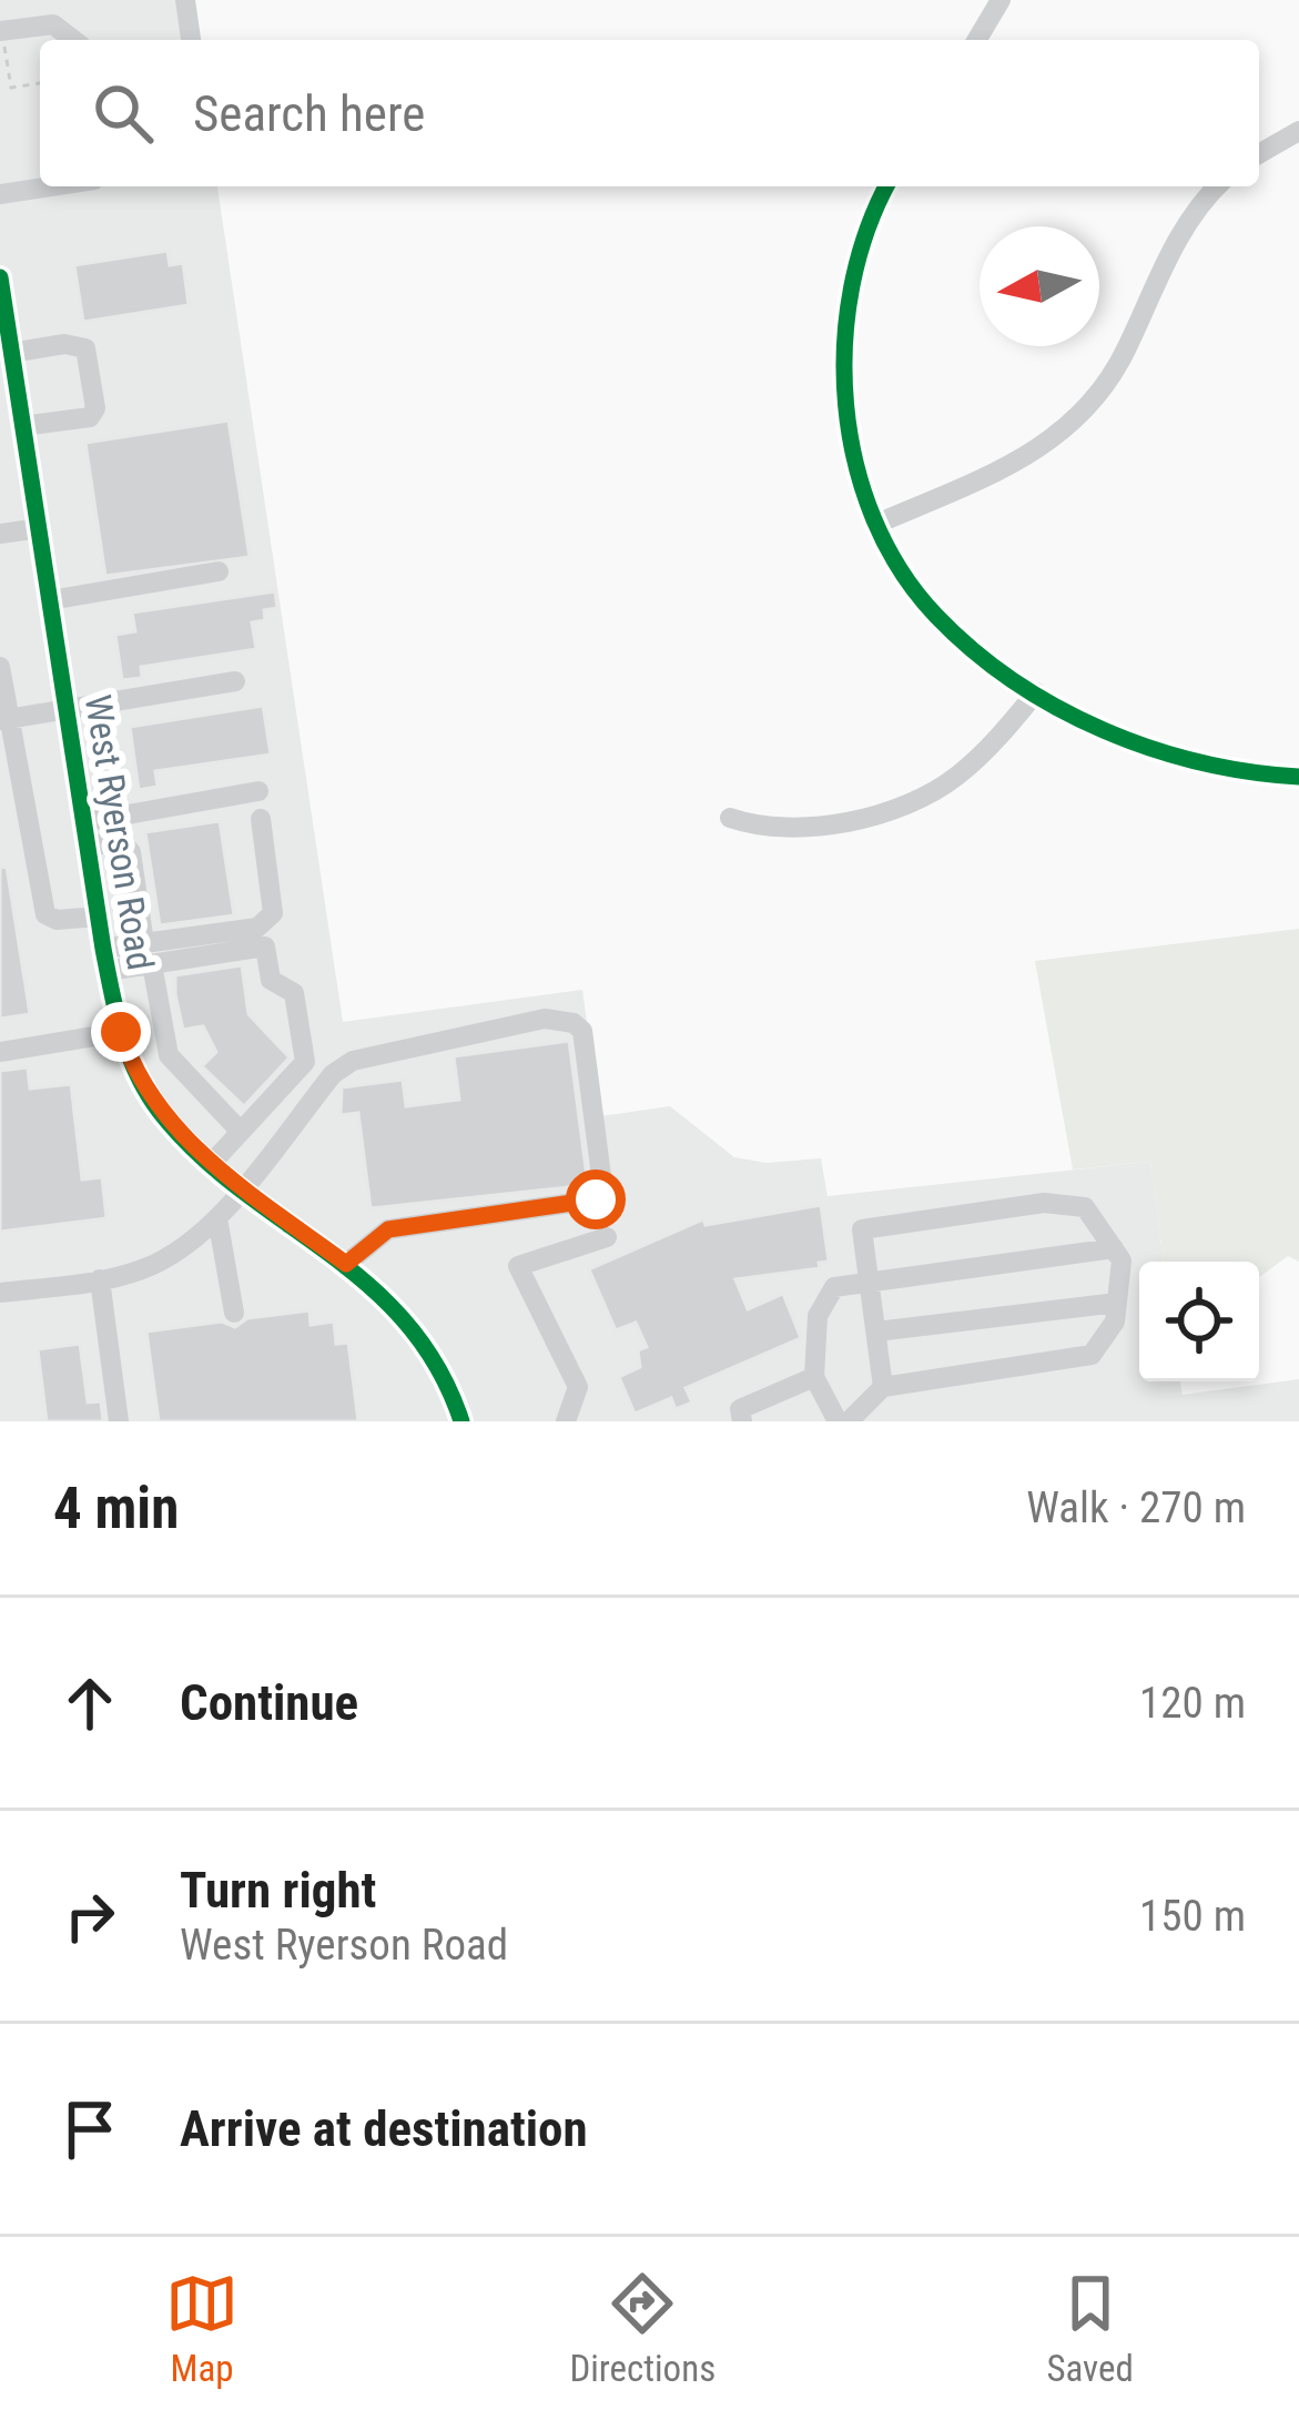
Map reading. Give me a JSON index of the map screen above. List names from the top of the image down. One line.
{"streets":{"street":["West Ryerson Road"]},"north":"left","page":{"search":"Search here","heading":["4 min","Walk · 270 m"],"list":[["Continue","120 m"],["Turn right","West Ryerson Road","150 m"],"Arrive at destination"],"nav":["Map","Directions","Saved"]}}
